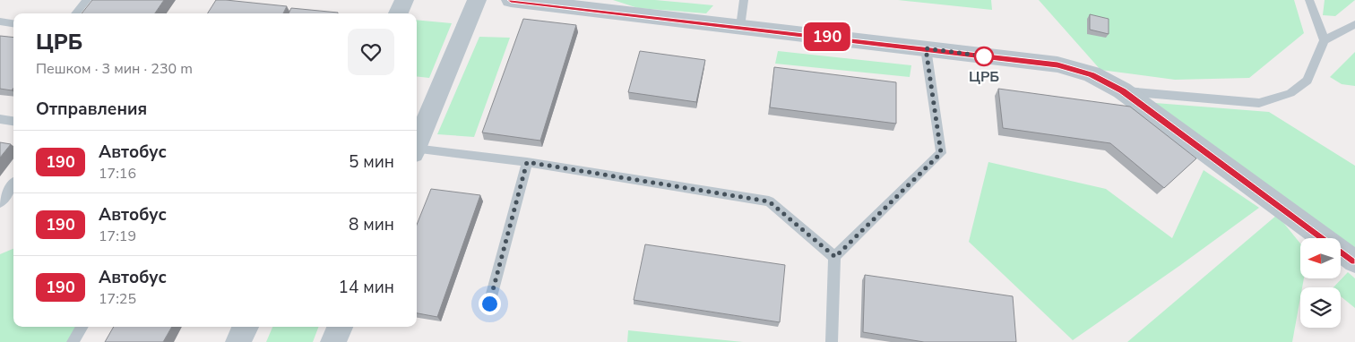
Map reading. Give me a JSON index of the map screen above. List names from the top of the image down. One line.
{"places":["ЦРБ"],"lines":["bus line 190"],"north":"left","page":{"on_map":"190","heading":[["ЦРБ","Пешком · 3 мин · 230 m"],"Отправления"],"list":[{"mark":"190","name":"Автобус","note":"17:16","value":"5 мин"},{"mark":"190","name":"Автобус","note":"17:19","value":"8 мин"},{"mark":"190","name":"Автобус","note":"17:25","value":"14 мин"}]}}
